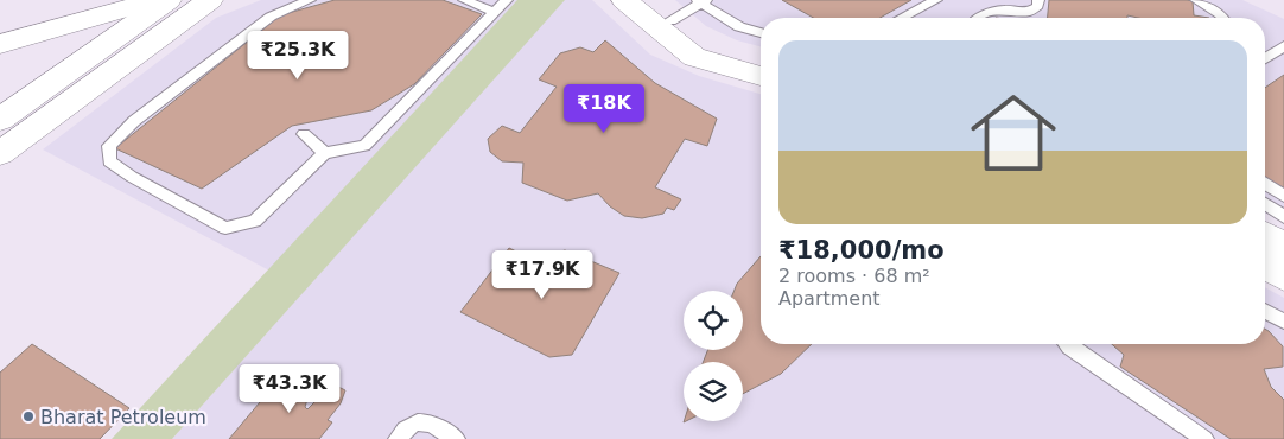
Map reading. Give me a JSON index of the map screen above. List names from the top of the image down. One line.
{"places":["Bharat Petroleum"],"page":{"list":[{"name":"₹18,000/mo","note":"2 rooms · 68 m² · Apartment"}],"price":["₹25.3K","₹18K","₹17.9K","₹43.3K"]}}
